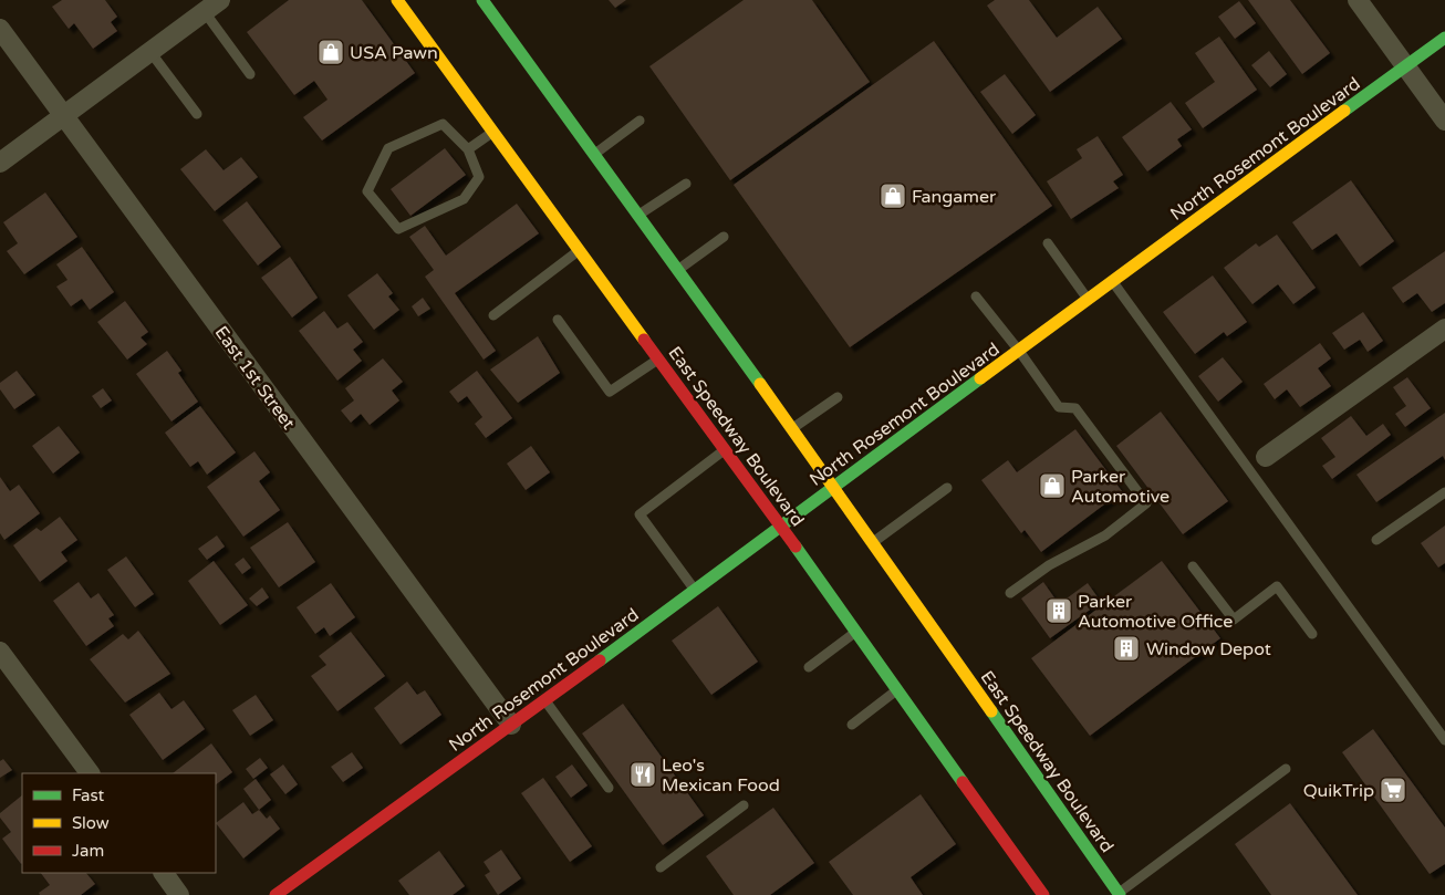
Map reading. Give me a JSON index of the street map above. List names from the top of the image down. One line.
{"streets":{"main road":["North Rosemont Boulevard","East Speedway Boulevard"],"street":["East 1st Street"]},"crossings":[["North Rosemont Boulevard","East 1st Street"],["North Rosemont Boulevard","East Speedway Boulevard"]],"places":{"shop":["USA Pawn","Fangamer","Parker Automotive"],"building":["Parker Automotive Office","Window Depot"],"restaurant":["Leo's Mexican Food"],"supermarket":["QuikTrip"]},"legend":["Fast","Slow","Jam"]}
